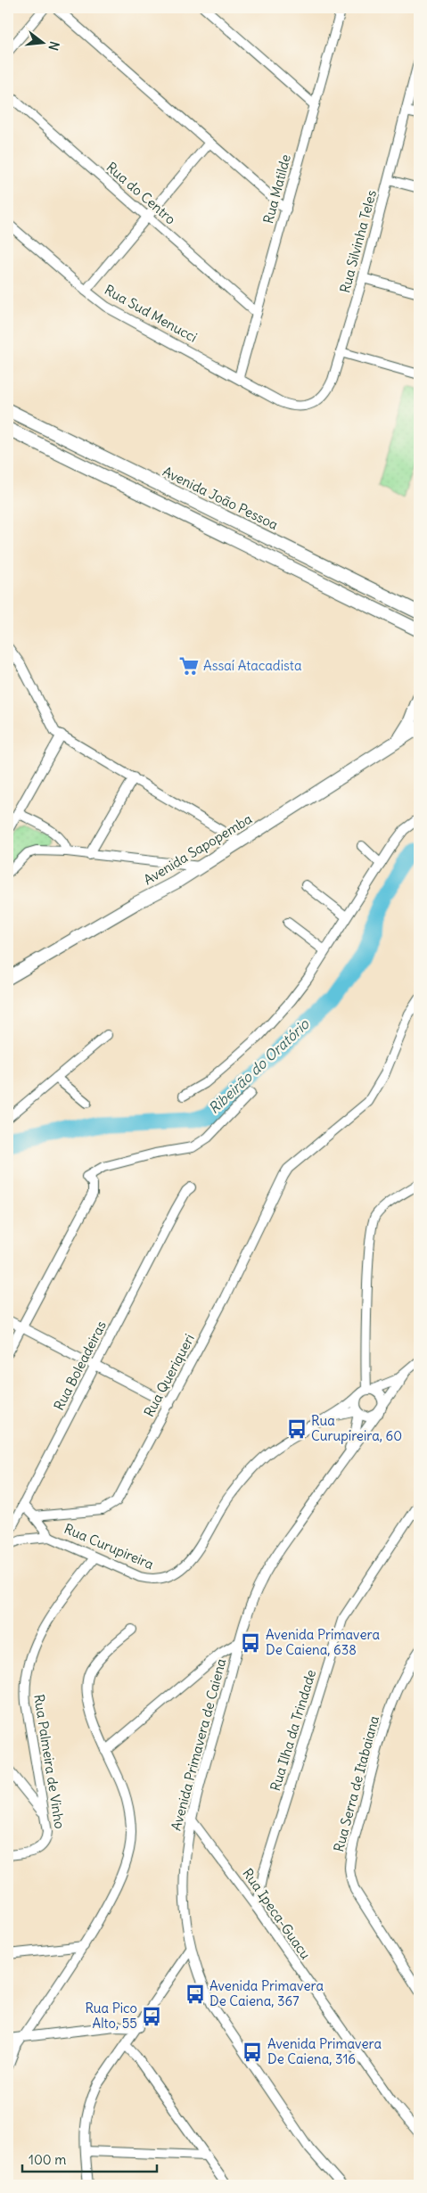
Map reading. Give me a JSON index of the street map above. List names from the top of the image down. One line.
{"streets":{"main road":["Avenida João Pessoa","Avenida Sapopemba"],"street":["Rua Matilde","Rua do Centro","Rua Silvinha Teles","Rua Sud Menucci","Rua Boleadeiras","Rua Queriqueri","Rua Curupireira","Rua Ilha da Trindade","Avenida Primavera de Caiena","Rua Palmeira de Vinho","Rua Serra de Itabaiana","Rua Ipeca-Guacu"]},"crossings":[["Rua Matilde","Rua do Centro"],["Rua Matilde","Rua Sud Menucci"],["Rua Silvinha Teles","Rua Sud Menucci"],["Rua Queriqueri","Rua Curupireira"],["Rua Curupireira","Avenida Primavera de Caiena"],["Rua Curupireira","Rua Palmeira de Vinho"],["Rua Ilha da Trindade","Rua Ipeca-Guacu"],["Avenida Primavera de Caiena","Rua Ipeca-Guacu"]],"water":["Ribeirão do Oratório"],"places":{"supermarket":["Assaí Atacadista"],"bus stop":["Rua Curupireira, 60","Avenida Primavera De Caiena, 638","Avenida Primavera De Caiena, 367","Rua Pico Alto, 55","Avenida Primavera De Caiena, 316"]},"scale_bar":"100 m","north":"right"}
